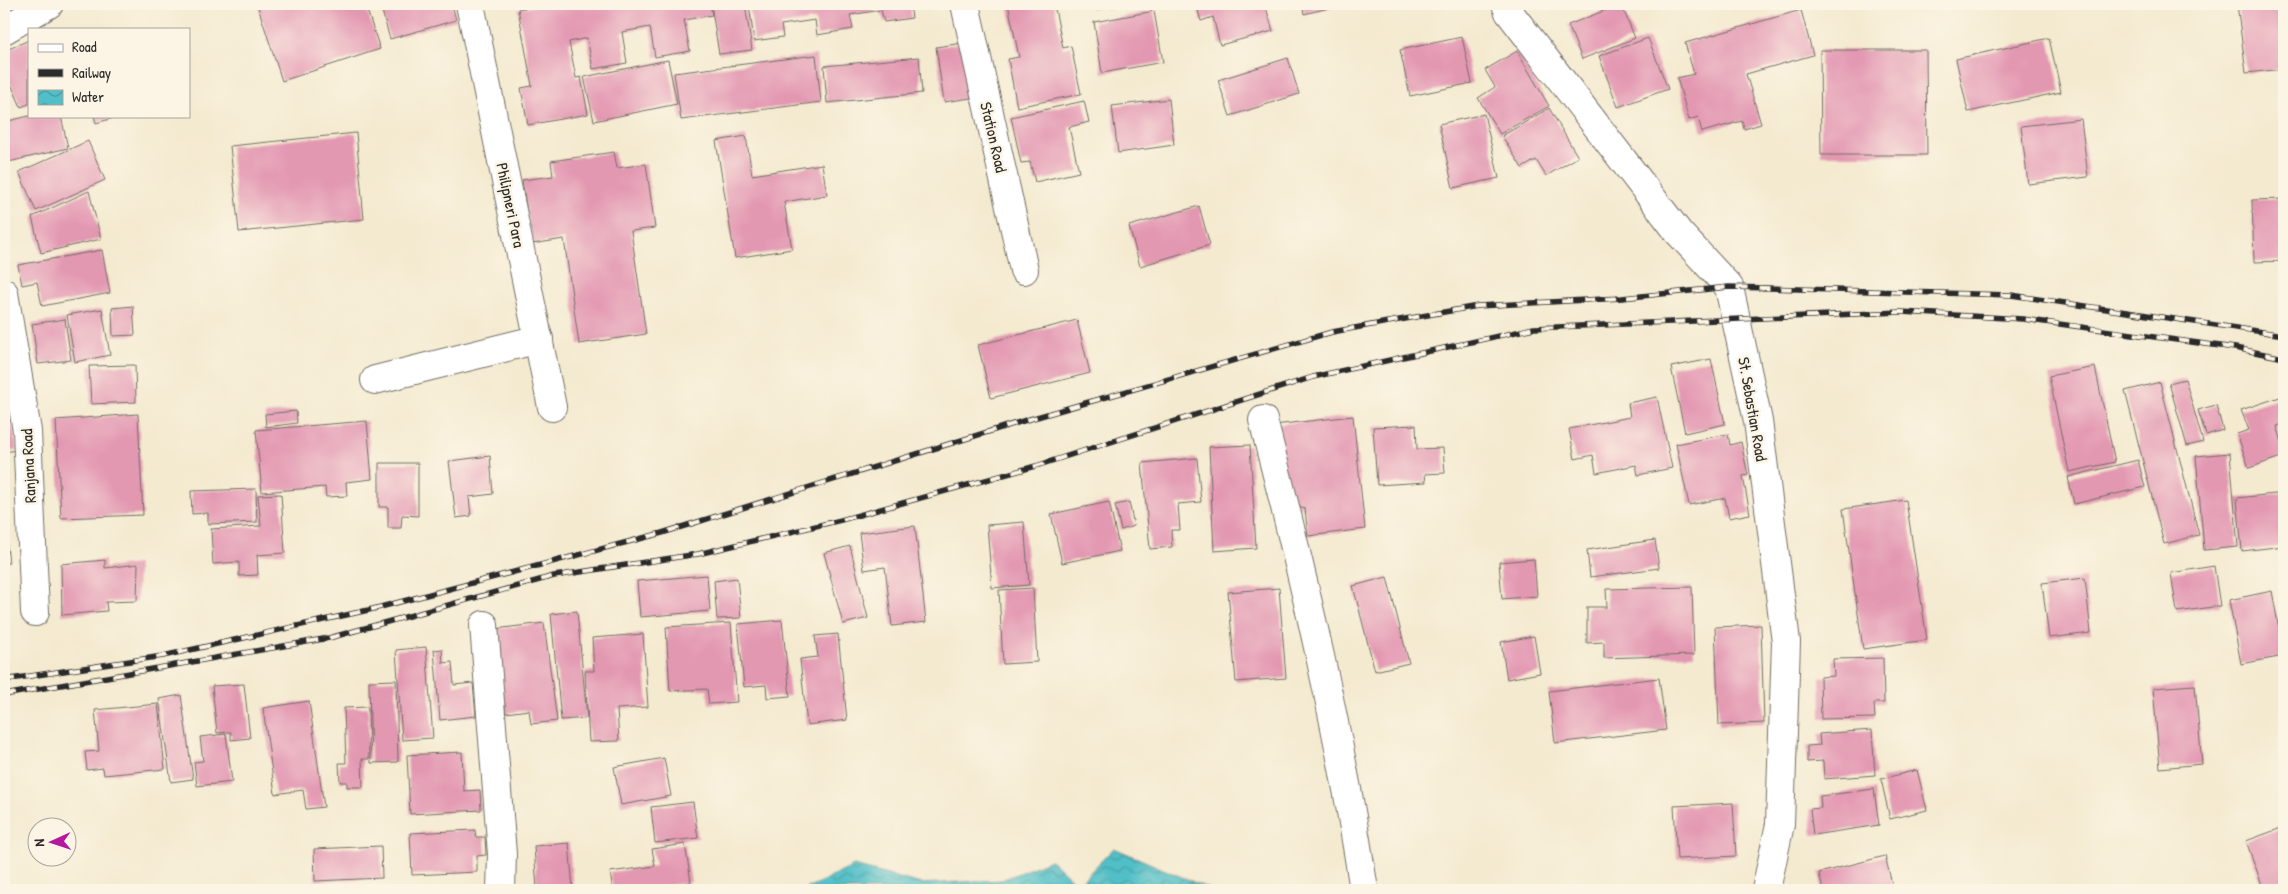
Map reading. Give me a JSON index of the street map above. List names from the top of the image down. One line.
{"streets":{"street":["Station Road","Philipneri Para","St. Sebastian Road","Ranjana Road"]},"legend":["Road","Railway","Water"],"north":"left"}
